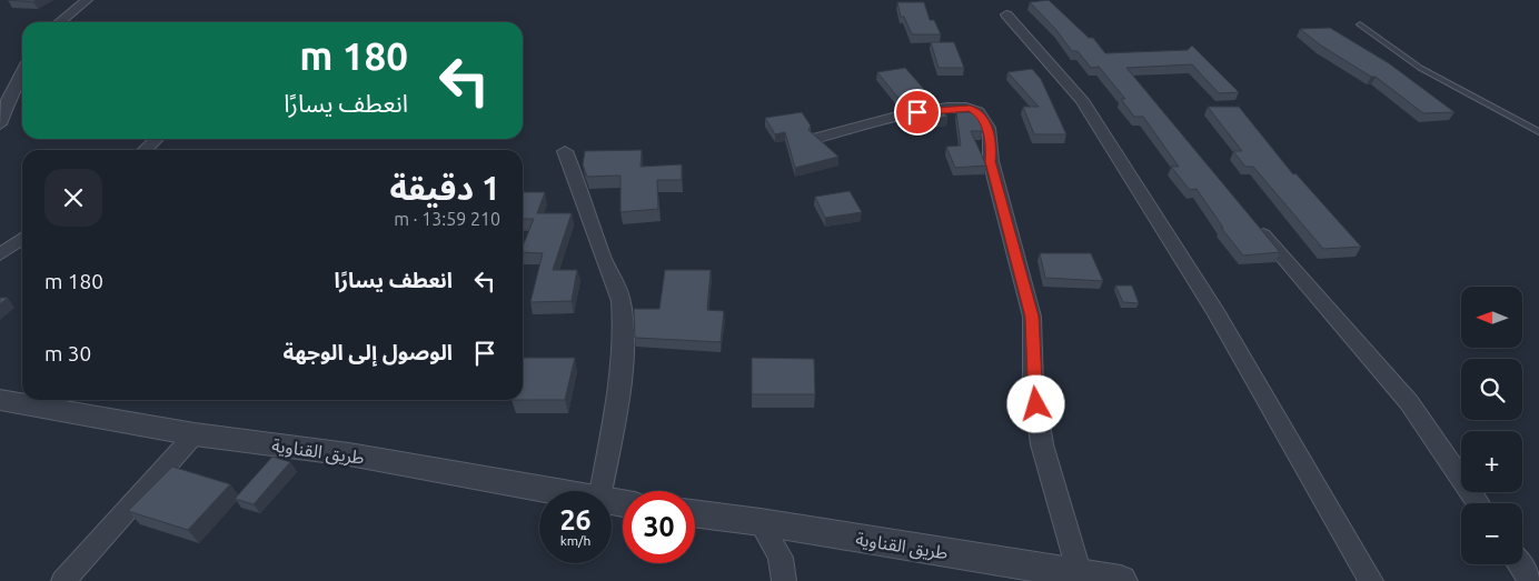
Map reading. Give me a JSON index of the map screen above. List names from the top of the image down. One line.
{"streets":{"street":["طريق القناوية"]},"north":"left","page":{"turn":["180 m","انعطف يسارًا"],"heading":["1 دقيقة","210 m · 13:59"],"list":[{"name":"انعطف يسارًا","value":"180 m"},{"name":"الوصول إلى الوجهة","value":"30 m"}],"map_buttons":["+","−"],"speed":"26 km/h","limit":"30"}}
